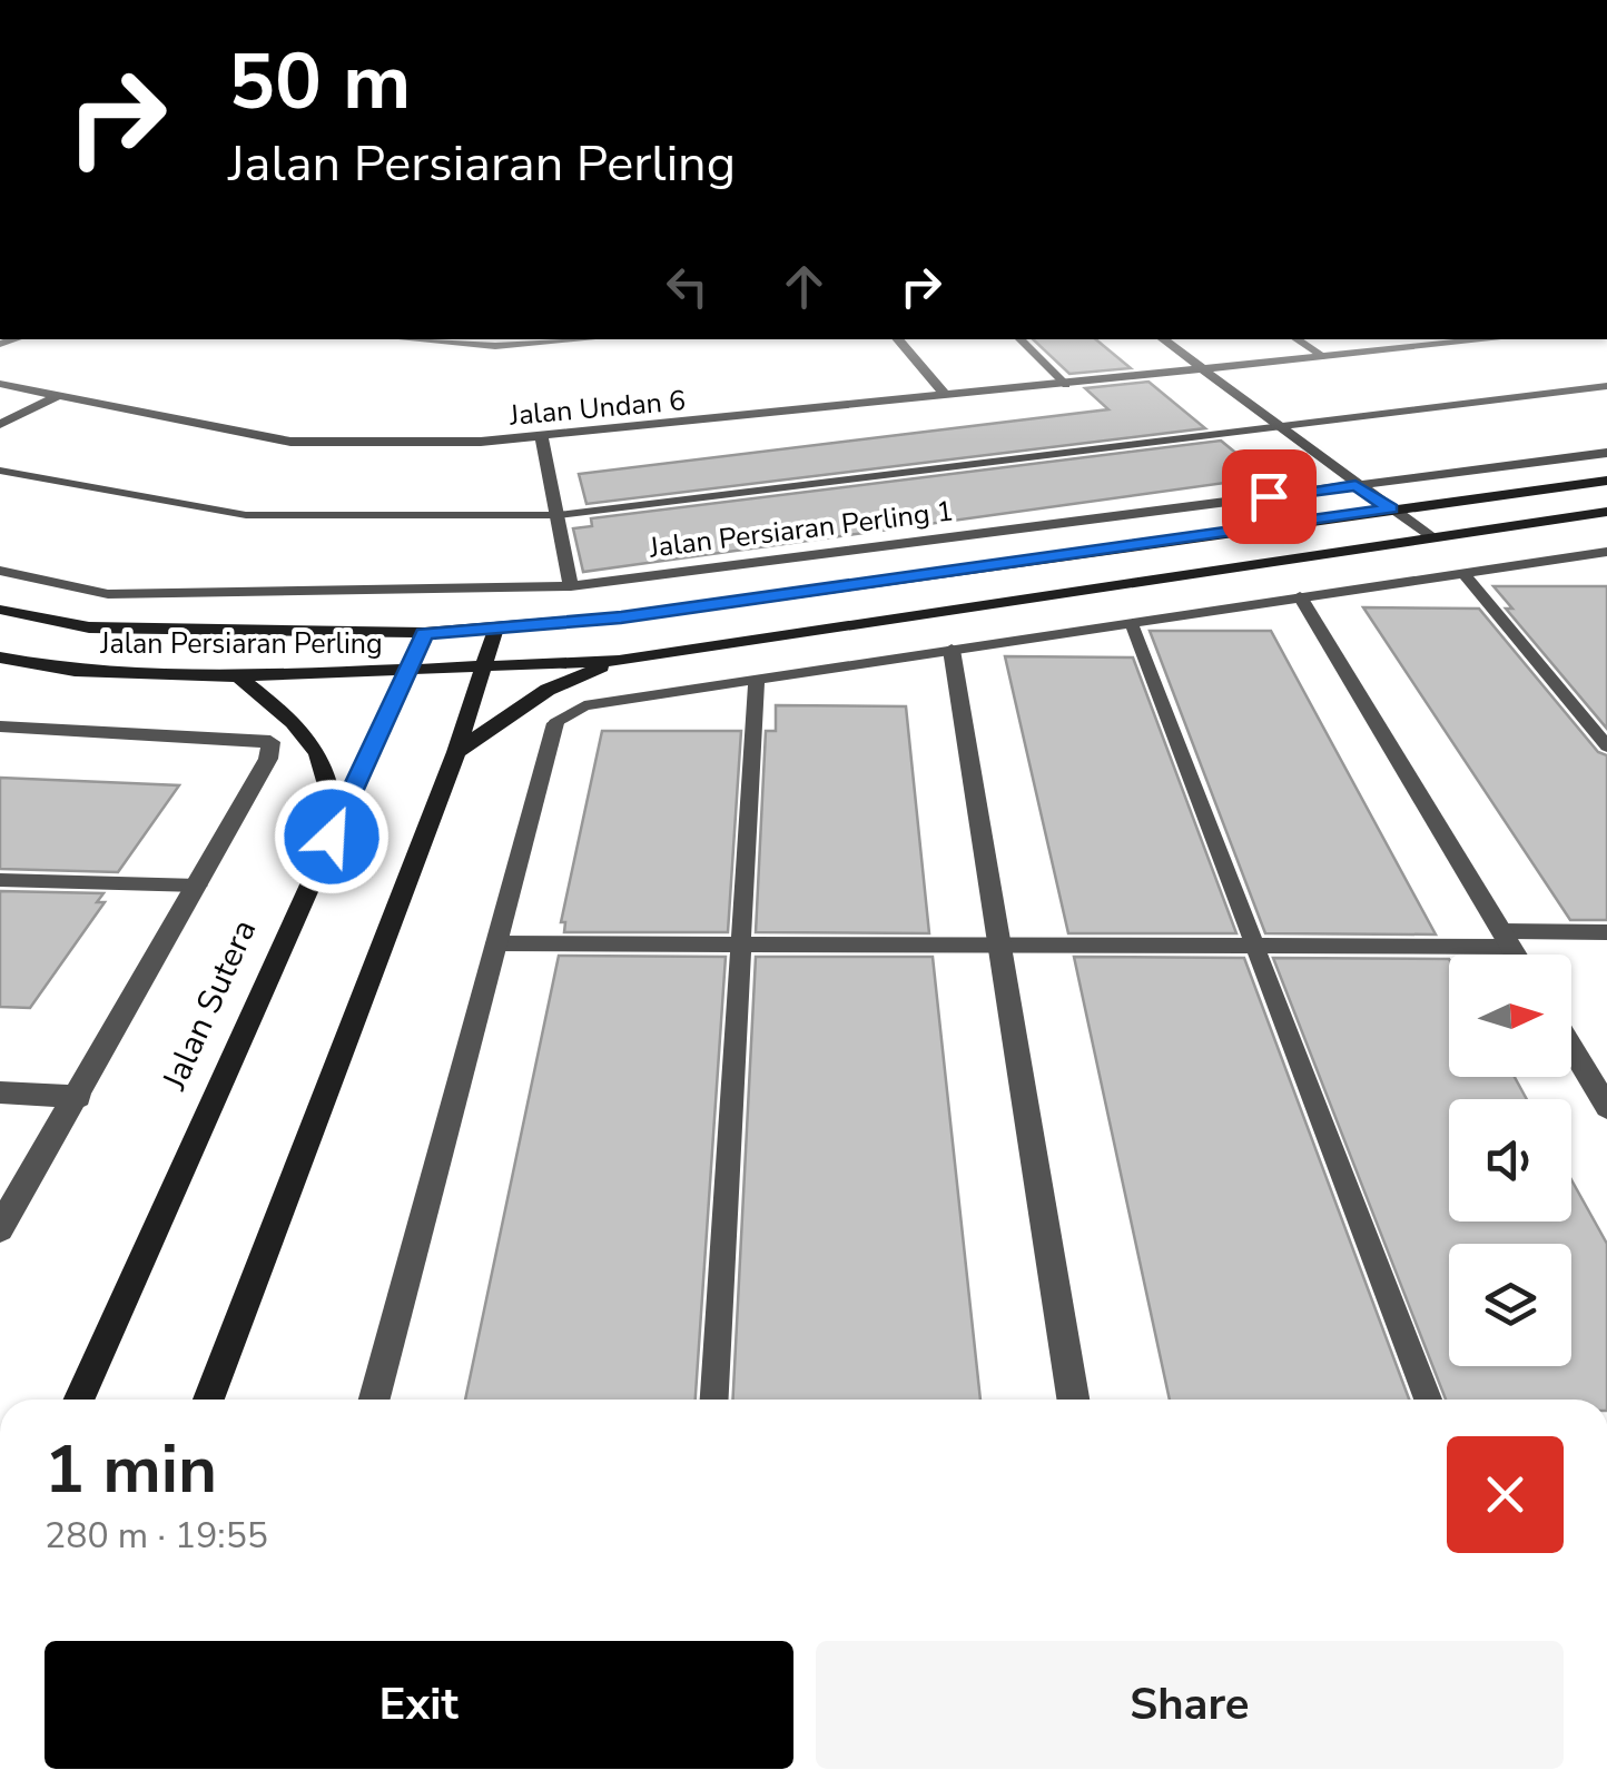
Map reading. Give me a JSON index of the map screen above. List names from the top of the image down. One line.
{"streets":{"main road":["Jalan Persiaran Perling","Jalan Sutera"],"street":["Jalan Undan 6","Jalan Persiaran Perling 1"]},"crossings":[["Jalan Persiaran Perling","Jalan Sutera"]],"north":"right","page":{"turn":["50 m","Jalan Persiaran Perling"],"heading":["1 min","280 m · 19:55"],"buttons":["Exit","Share"]}}
